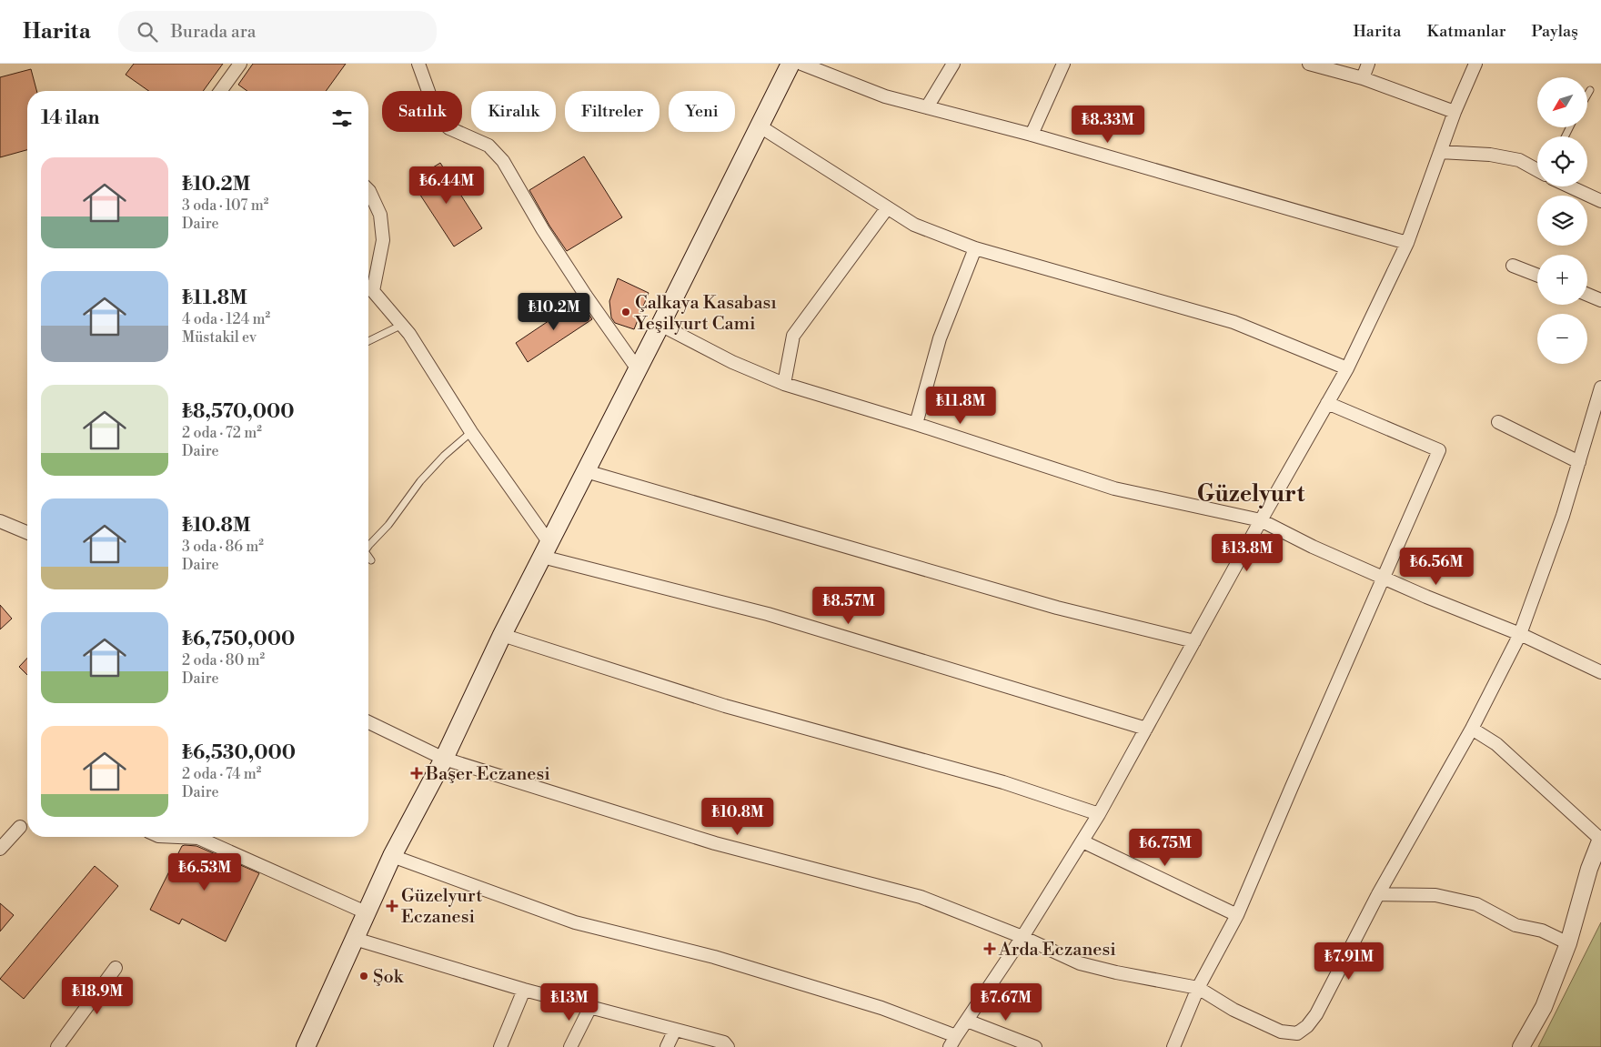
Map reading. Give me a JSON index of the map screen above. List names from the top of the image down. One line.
{"districts":["Güzelyurt"],"places":{"other":["Çalkaya Kasabası Yeşilyurt Cami","Şok"],"health":["Başer Eczanesi","Güzelyurt Eczanesi","Arda Eczanesi"]},"north":"bottom left","page":{"header":"Harita","search":"Burada ara","nav":["Harita","Katmanlar","Paylaş"],"map_buttons":["+","−"],"chip":["Satılık","Kiralık","Filtreler","Yeni"],"heading":"14 ilan","price":["₺8.33M","₺6.44M","₺10.2M","₺11.8M","₺13.8M","₺6.56M","₺8.57M","₺10.8M","₺6.75M","₺6.53M","₺7.91M","₺18.9M","₺13M","₺7.67M"],"list":[{"name":"₺10.2M","note":"3 oda · 107 m² · Daire"},{"name":"₺11.8M","note":"4 oda · 124 m² · Müstakil ev"},{"name":"₺8,570,000","note":"2 oda · 72 m² · Daire"},{"name":"₺10.8M","note":"3 oda · 86 m² · Daire"},{"name":"₺6,750,000","note":"2 oda · 80 m² · Daire"},{"name":"₺6,530,000","note":"2 oda · 74 m² · Daire"}]}}
